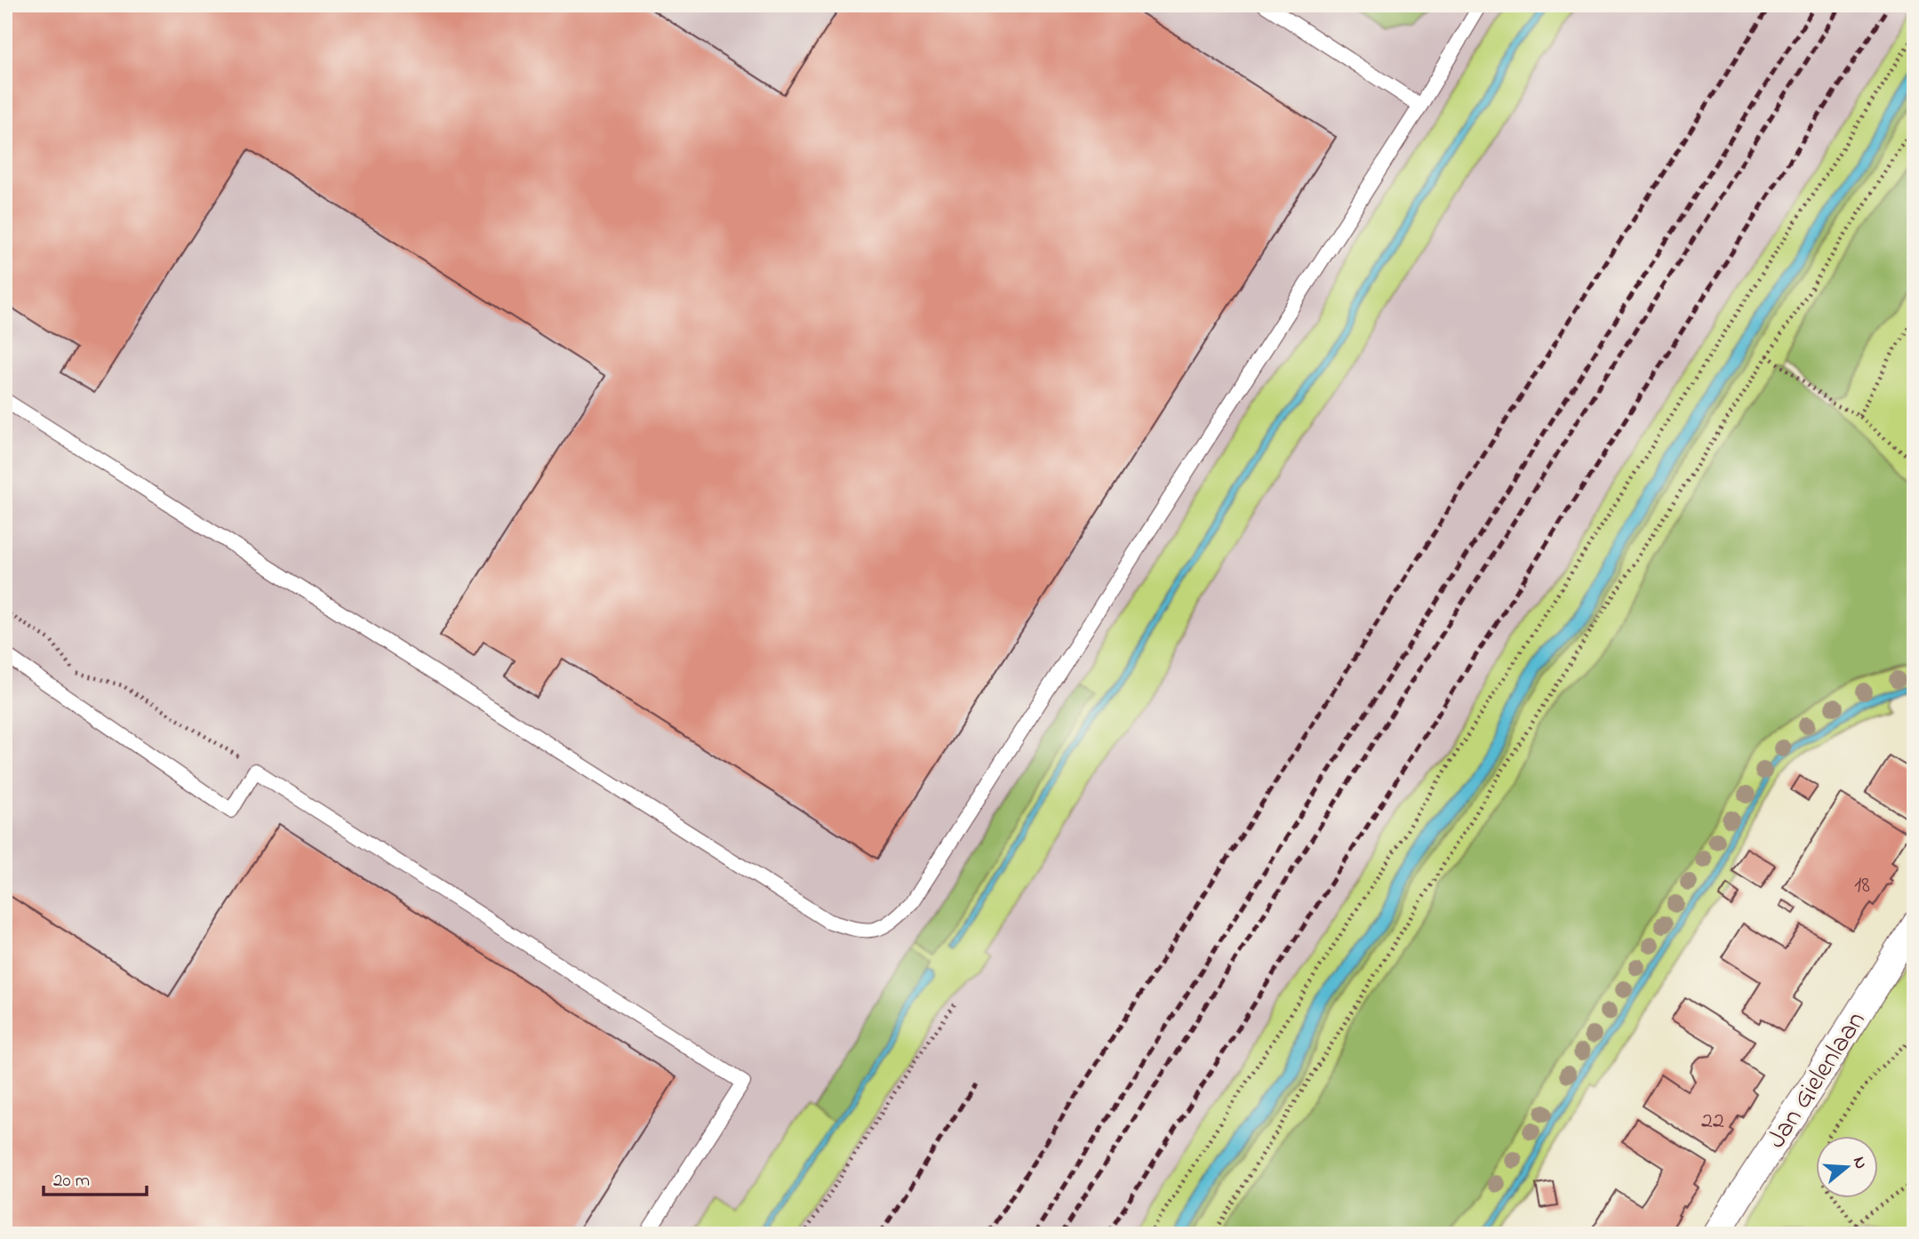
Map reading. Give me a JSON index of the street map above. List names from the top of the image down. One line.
{"streets":{"street":["Jan Gielenlaan"]},"house_numbers":["18","22"],"scale_bar":"20 m","north":"right"}
